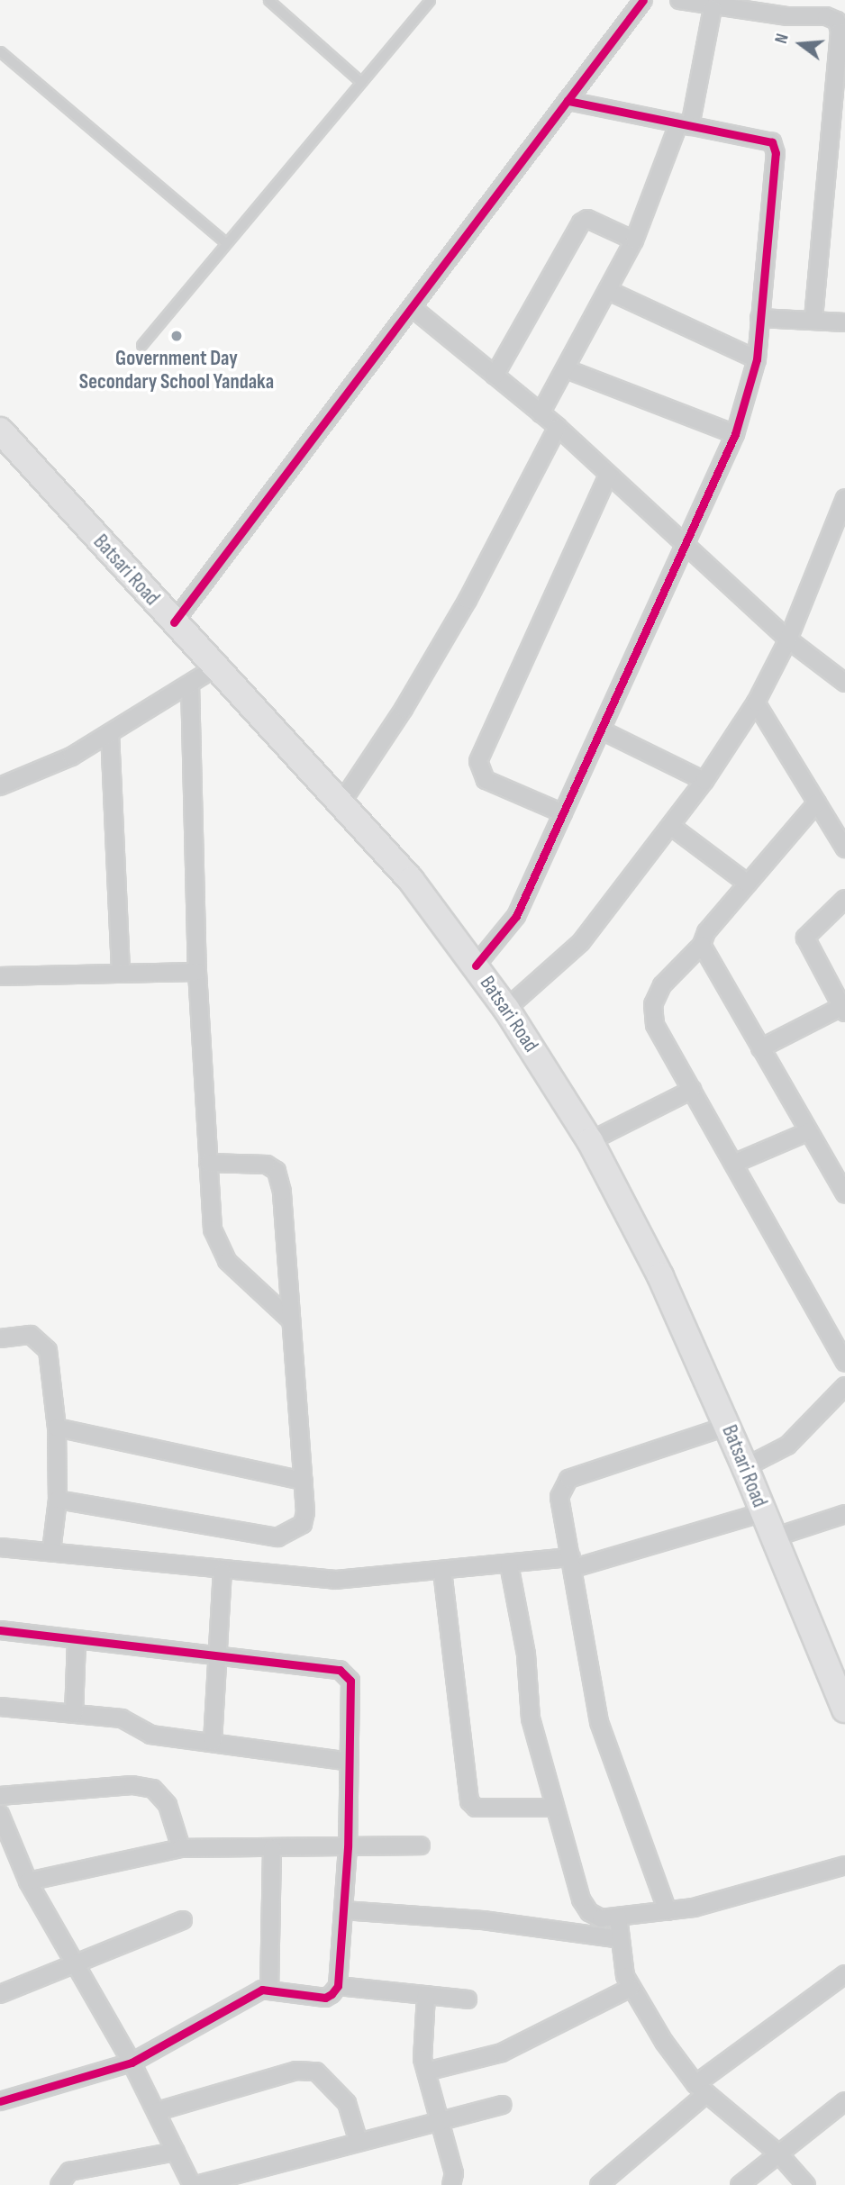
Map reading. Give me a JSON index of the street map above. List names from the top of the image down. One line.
{"streets":{"main road":["Batsari Road"]},"places":["Government Day Secondary School Yandaka"],"north":"left"}
